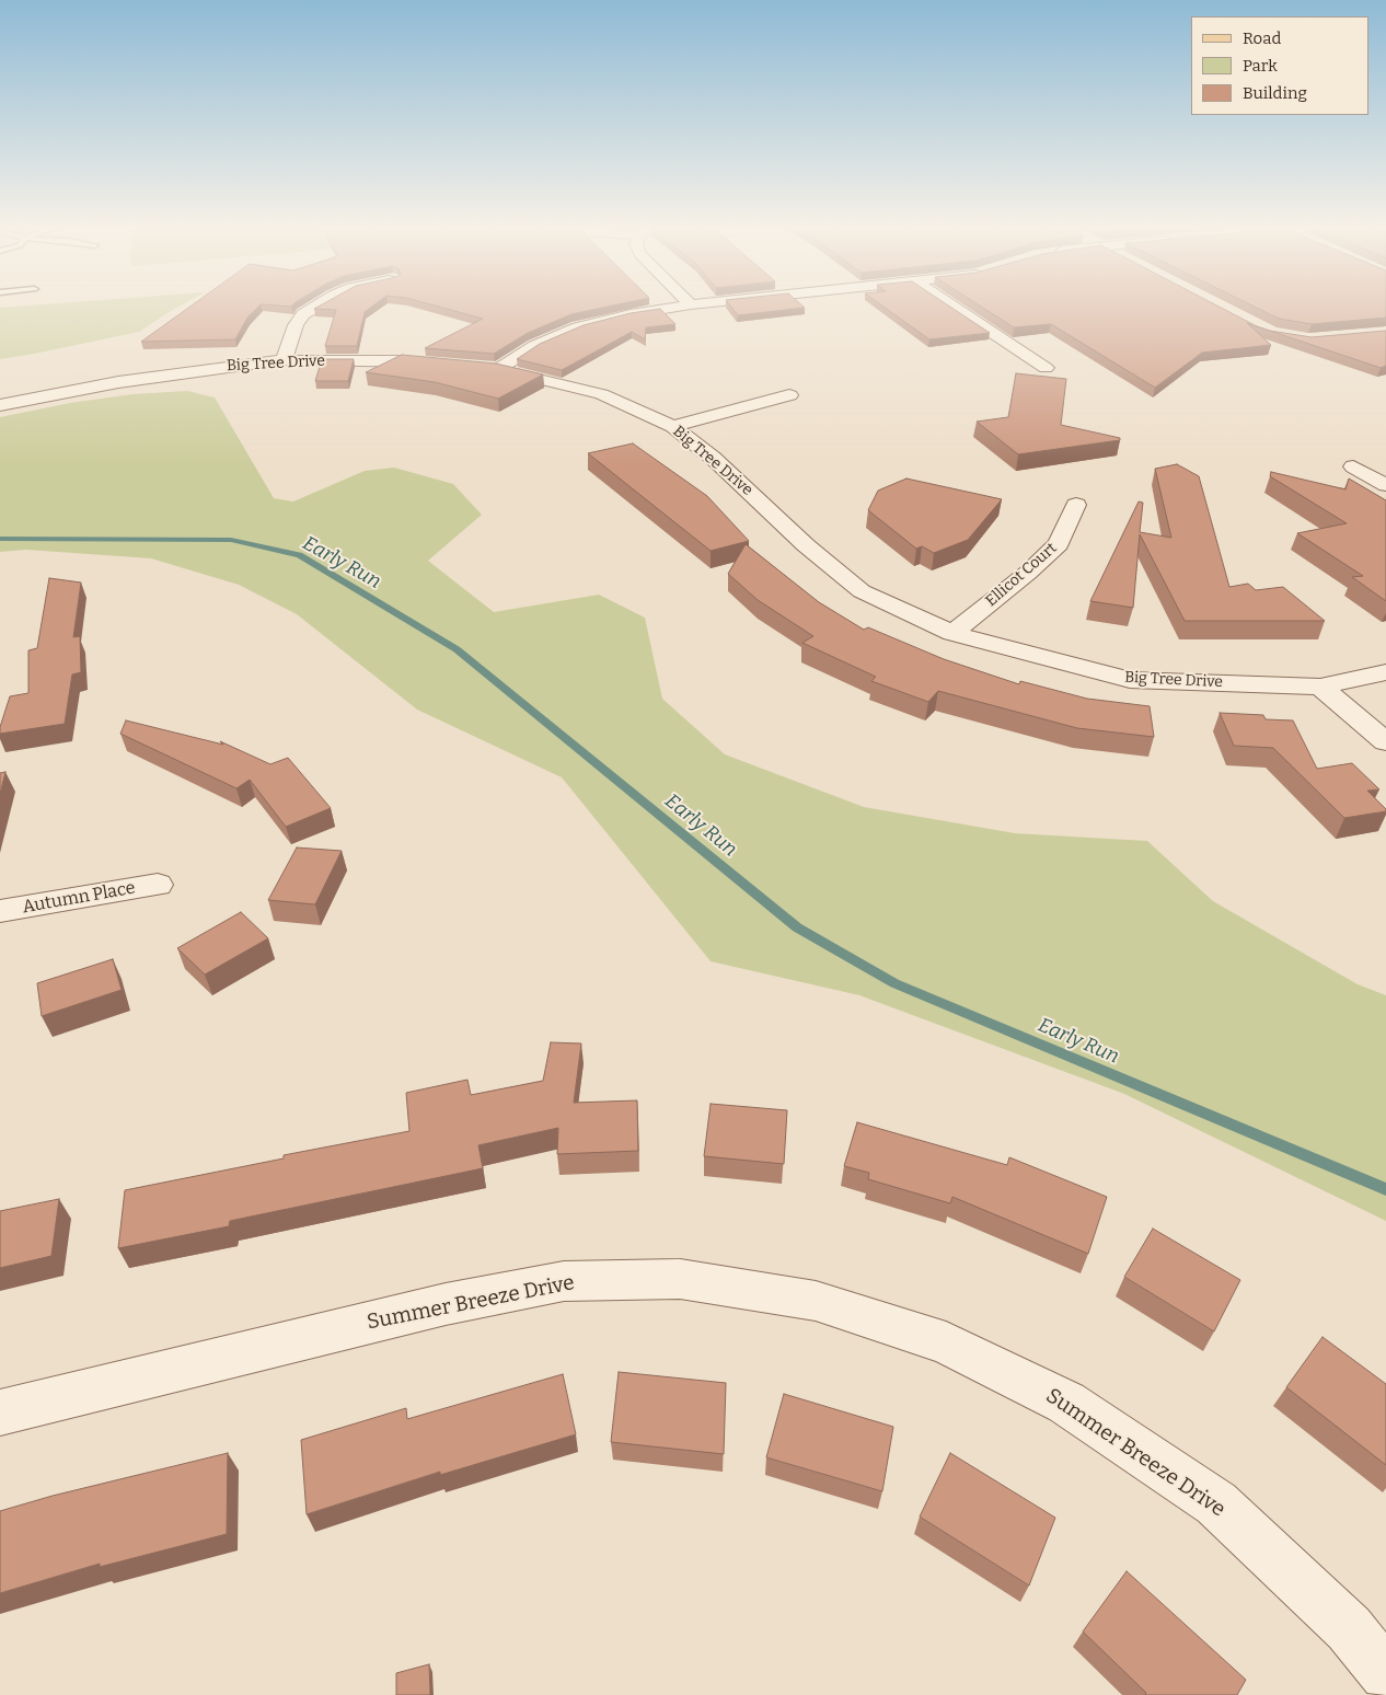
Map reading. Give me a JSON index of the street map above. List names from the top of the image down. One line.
{"streets":{"street":["Big Tree Drive","Ellicot Court","Autumn Place","Summer Breeze Drive"]},"crossings":[["Big Tree Drive","Ellicot Court"]],"water":["Early Run"],"legend":["Road","Park","Building"]}
